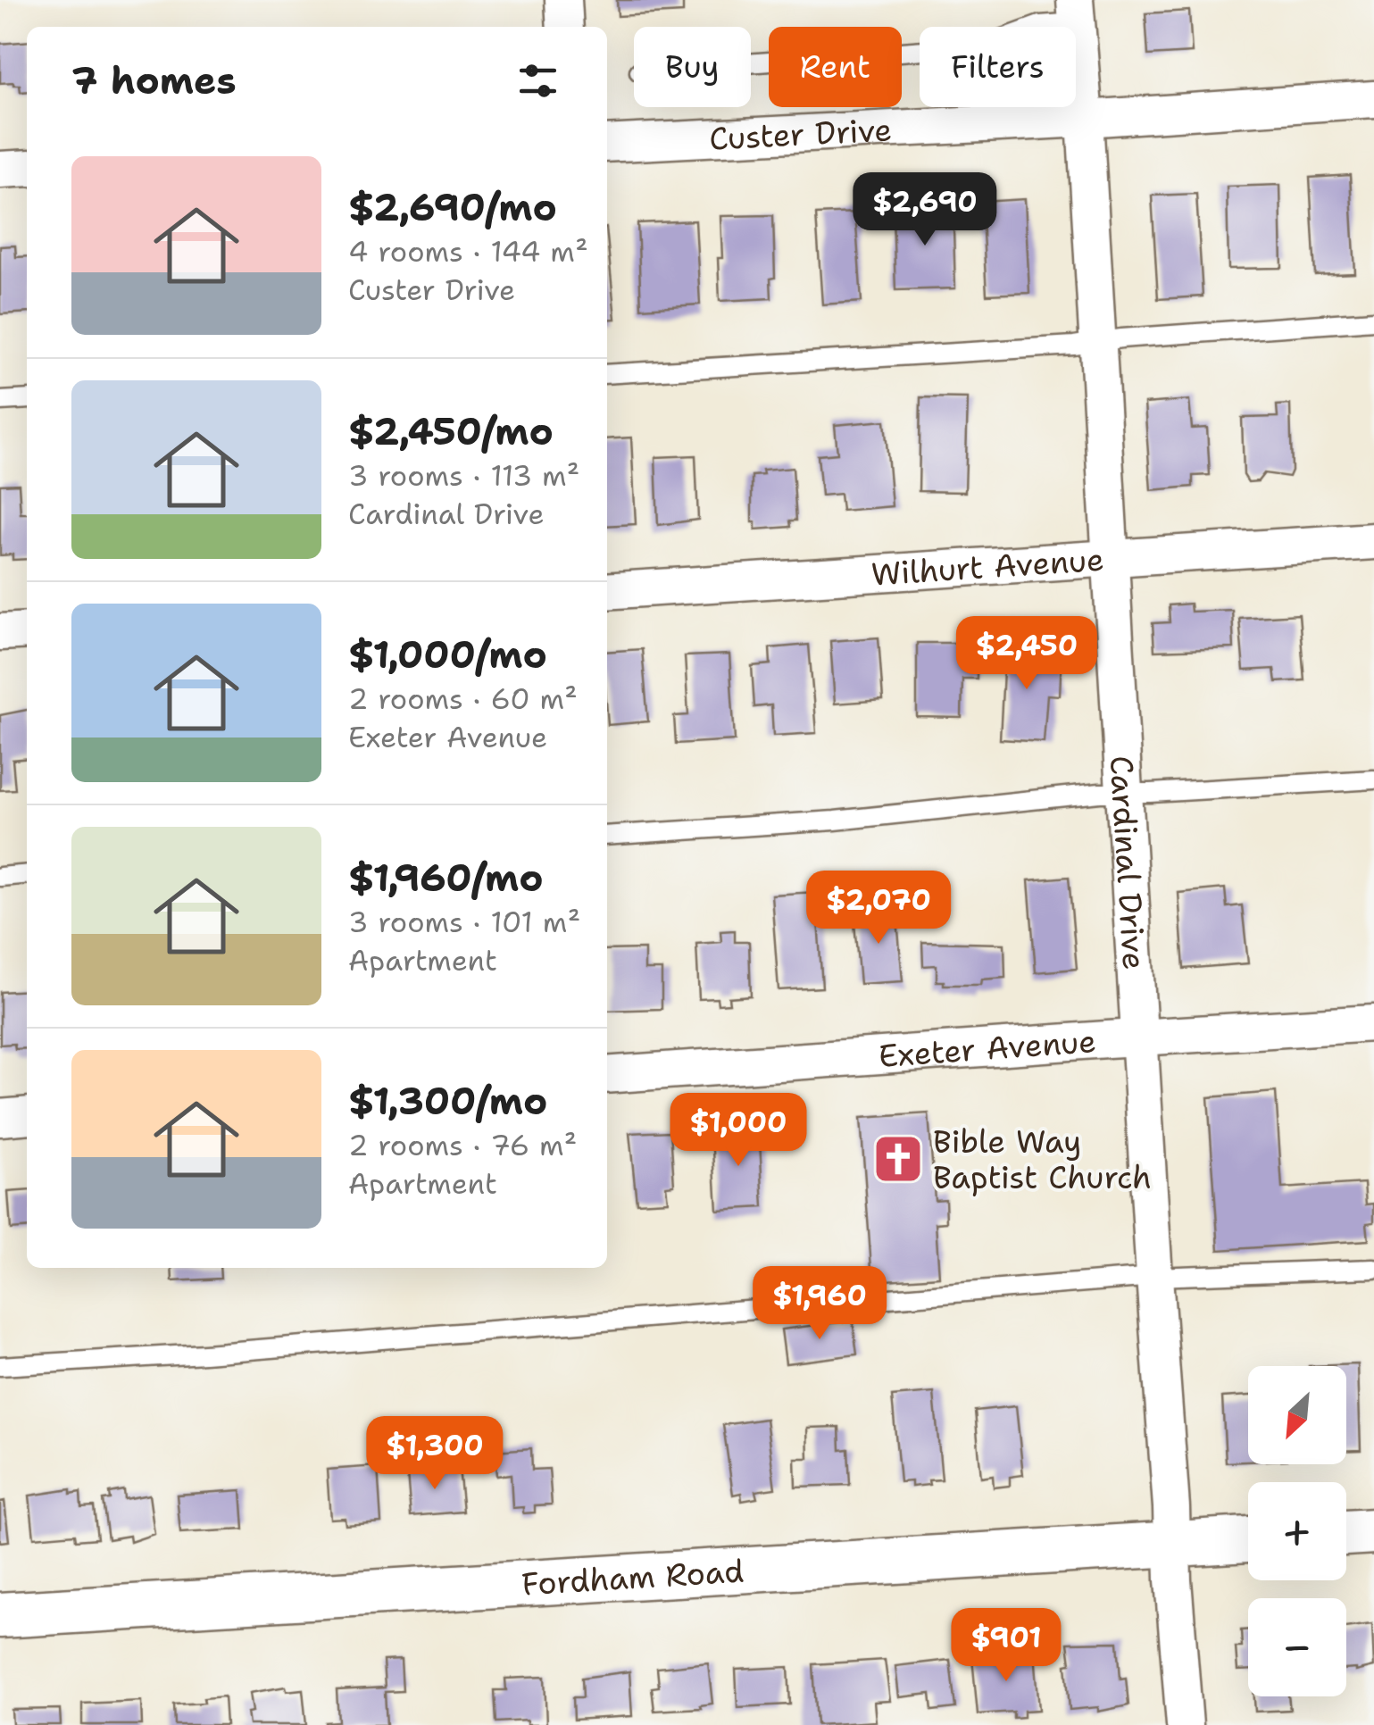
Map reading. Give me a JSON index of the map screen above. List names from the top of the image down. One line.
{"streets":{"street":["Custer Drive","Wilhurt Avenue","Cardinal Drive","Exeter Avenue","Fordham Road"]},"crossings":[["Custer Drive","Cardinal Drive"],["Wilhurt Avenue","Cardinal Drive"],["Cardinal Drive","Exeter Avenue"],["Cardinal Drive","Fordham Road"]],"places":{"church":["Bible Way Baptist Church"]},"north":"bottom left","page":{"chip":["Buy","Rent","Filters"],"heading":"7 homes","list":[{"name":"$2,690/mo","note":"4 rooms · 144 m² · Custer Drive"},{"name":"$2,450/mo","note":"3 rooms · 113 m² · Cardinal Drive"},{"name":"$1,000/mo","note":"2 rooms · 60 m² · Exeter Avenue"},{"name":"$1,960/mo","note":"3 rooms · 101 m² · Apartment"},{"name":"$1,300/mo","note":"2 rooms · 76 m² · Apartment"}],"price":["$2,690","$2,450","$2,070","$1,000","$1,960","$1,300","$901"],"map_buttons":["+","−"]}}
